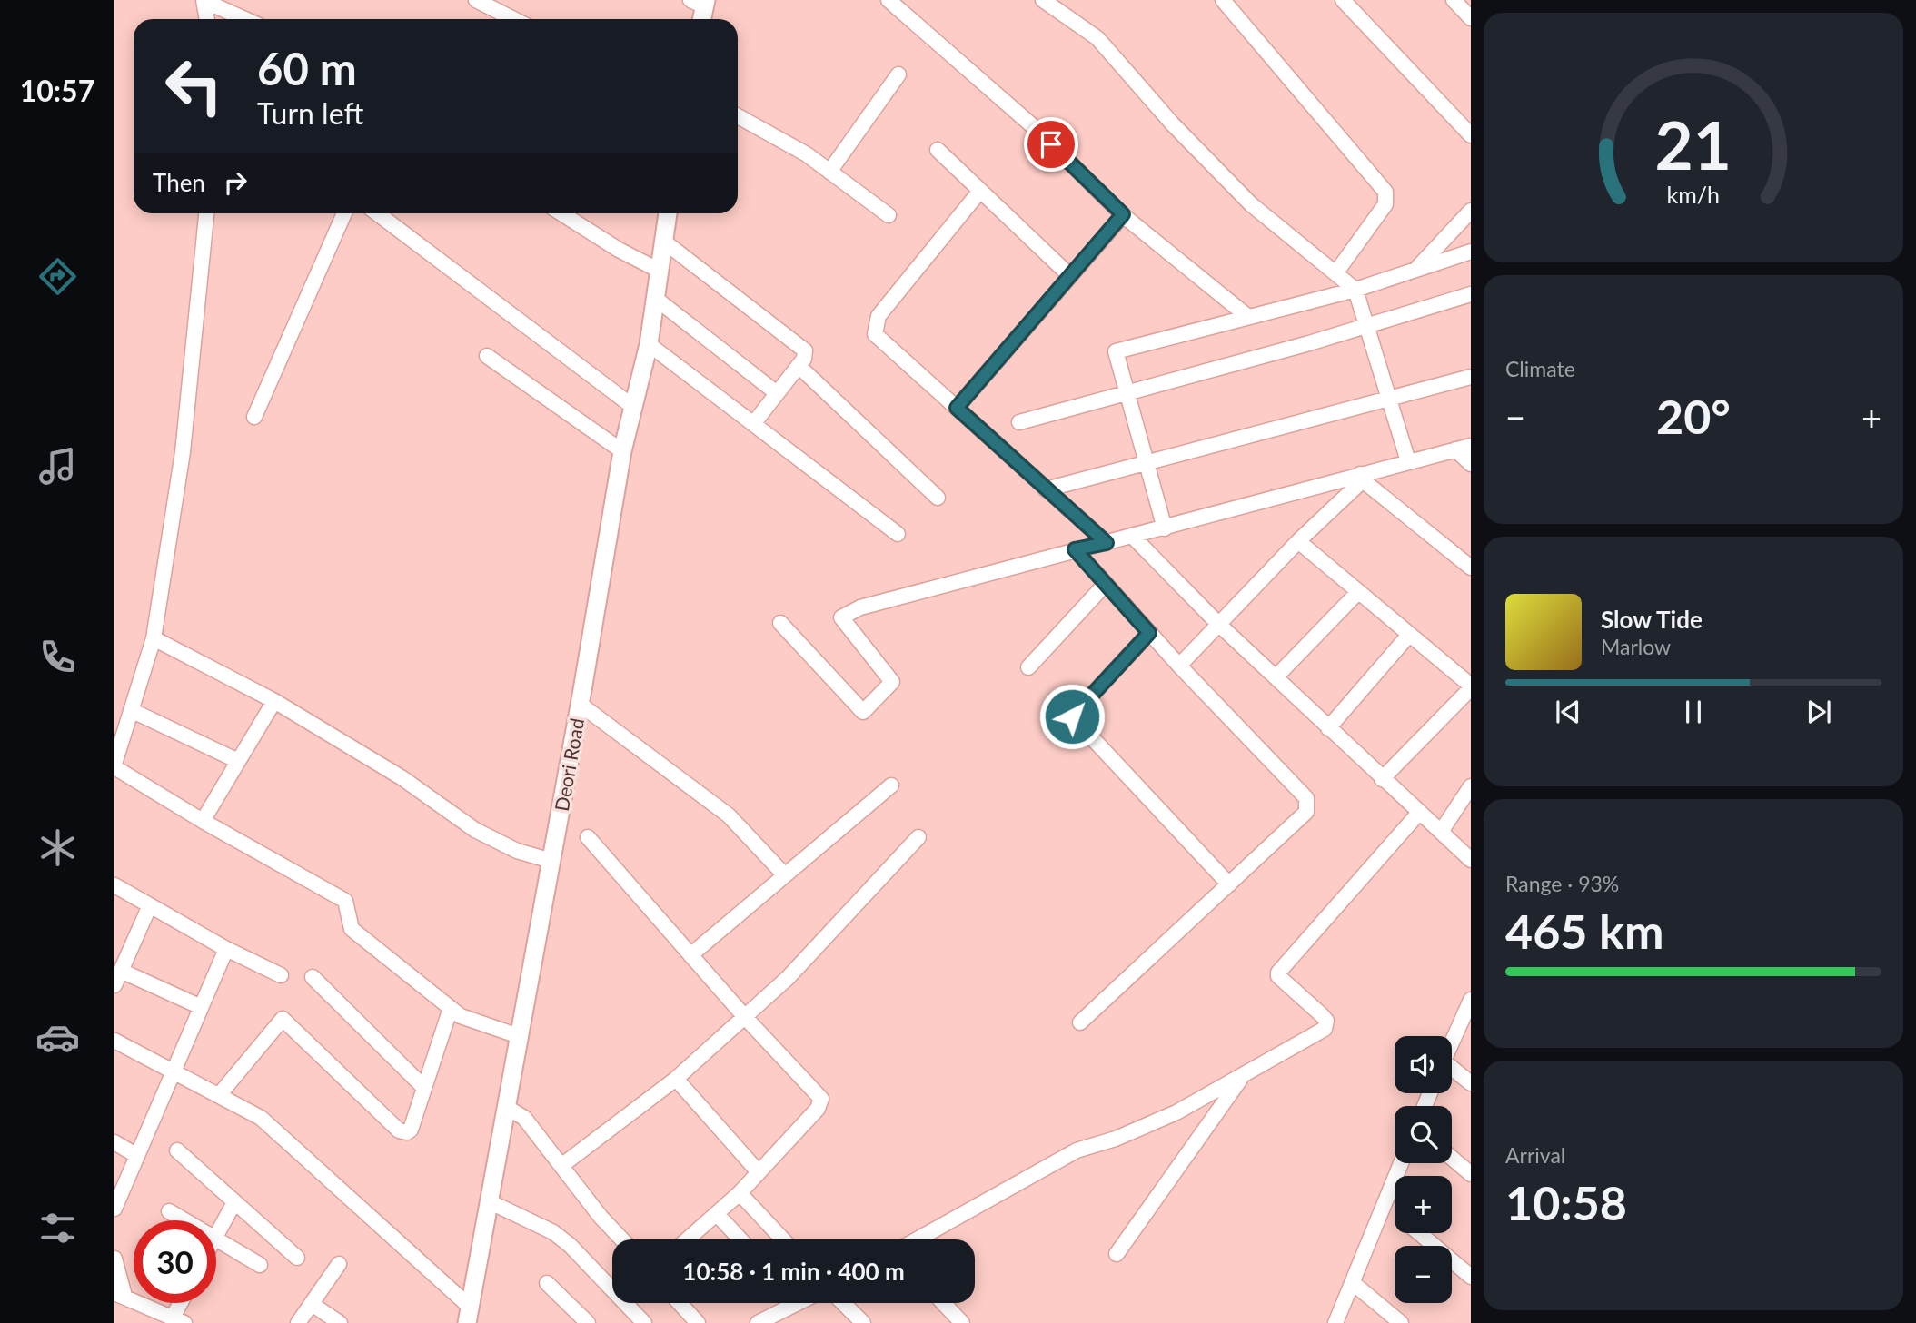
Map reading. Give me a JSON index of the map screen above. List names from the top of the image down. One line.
{"streets":{"street":["Deori Road"]},"page":{"tabs":"10:57","turn":["60 m","Turn left"],"then":"Then","tile":["Climate",["Range · 93%","465 km"],["Arrival","10:58"]],"heat":["−","20°","+"],"song":["Slow Tide","Marlow"],"map_buttons":["+","−"],"limit":"30","trip":"10:58 · 1 min · 400 m","gauge":["21","km/h"]}}
